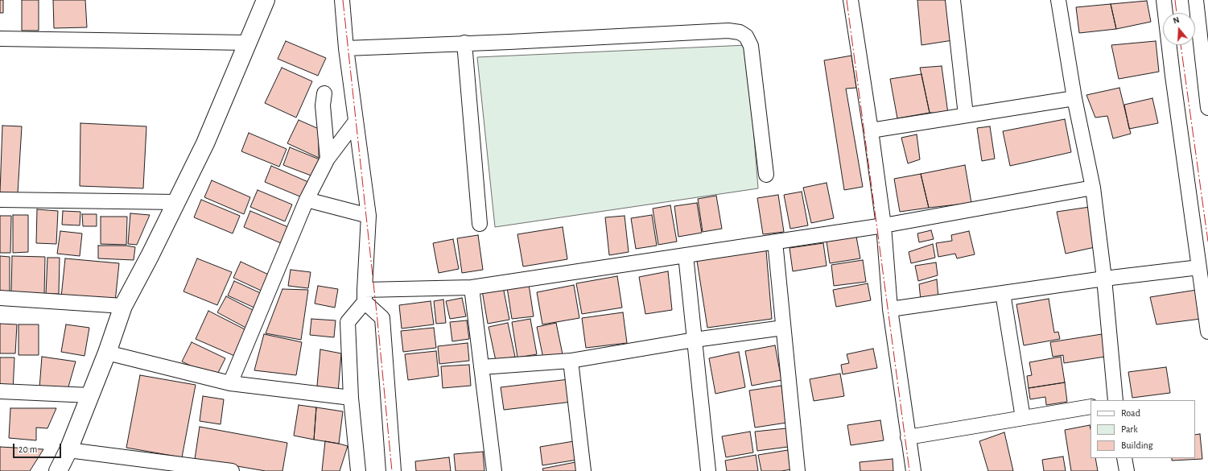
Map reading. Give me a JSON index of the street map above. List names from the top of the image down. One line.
{"legend":["Road","Park","Building"],"scale_bar":"20 m","north":"top"}
